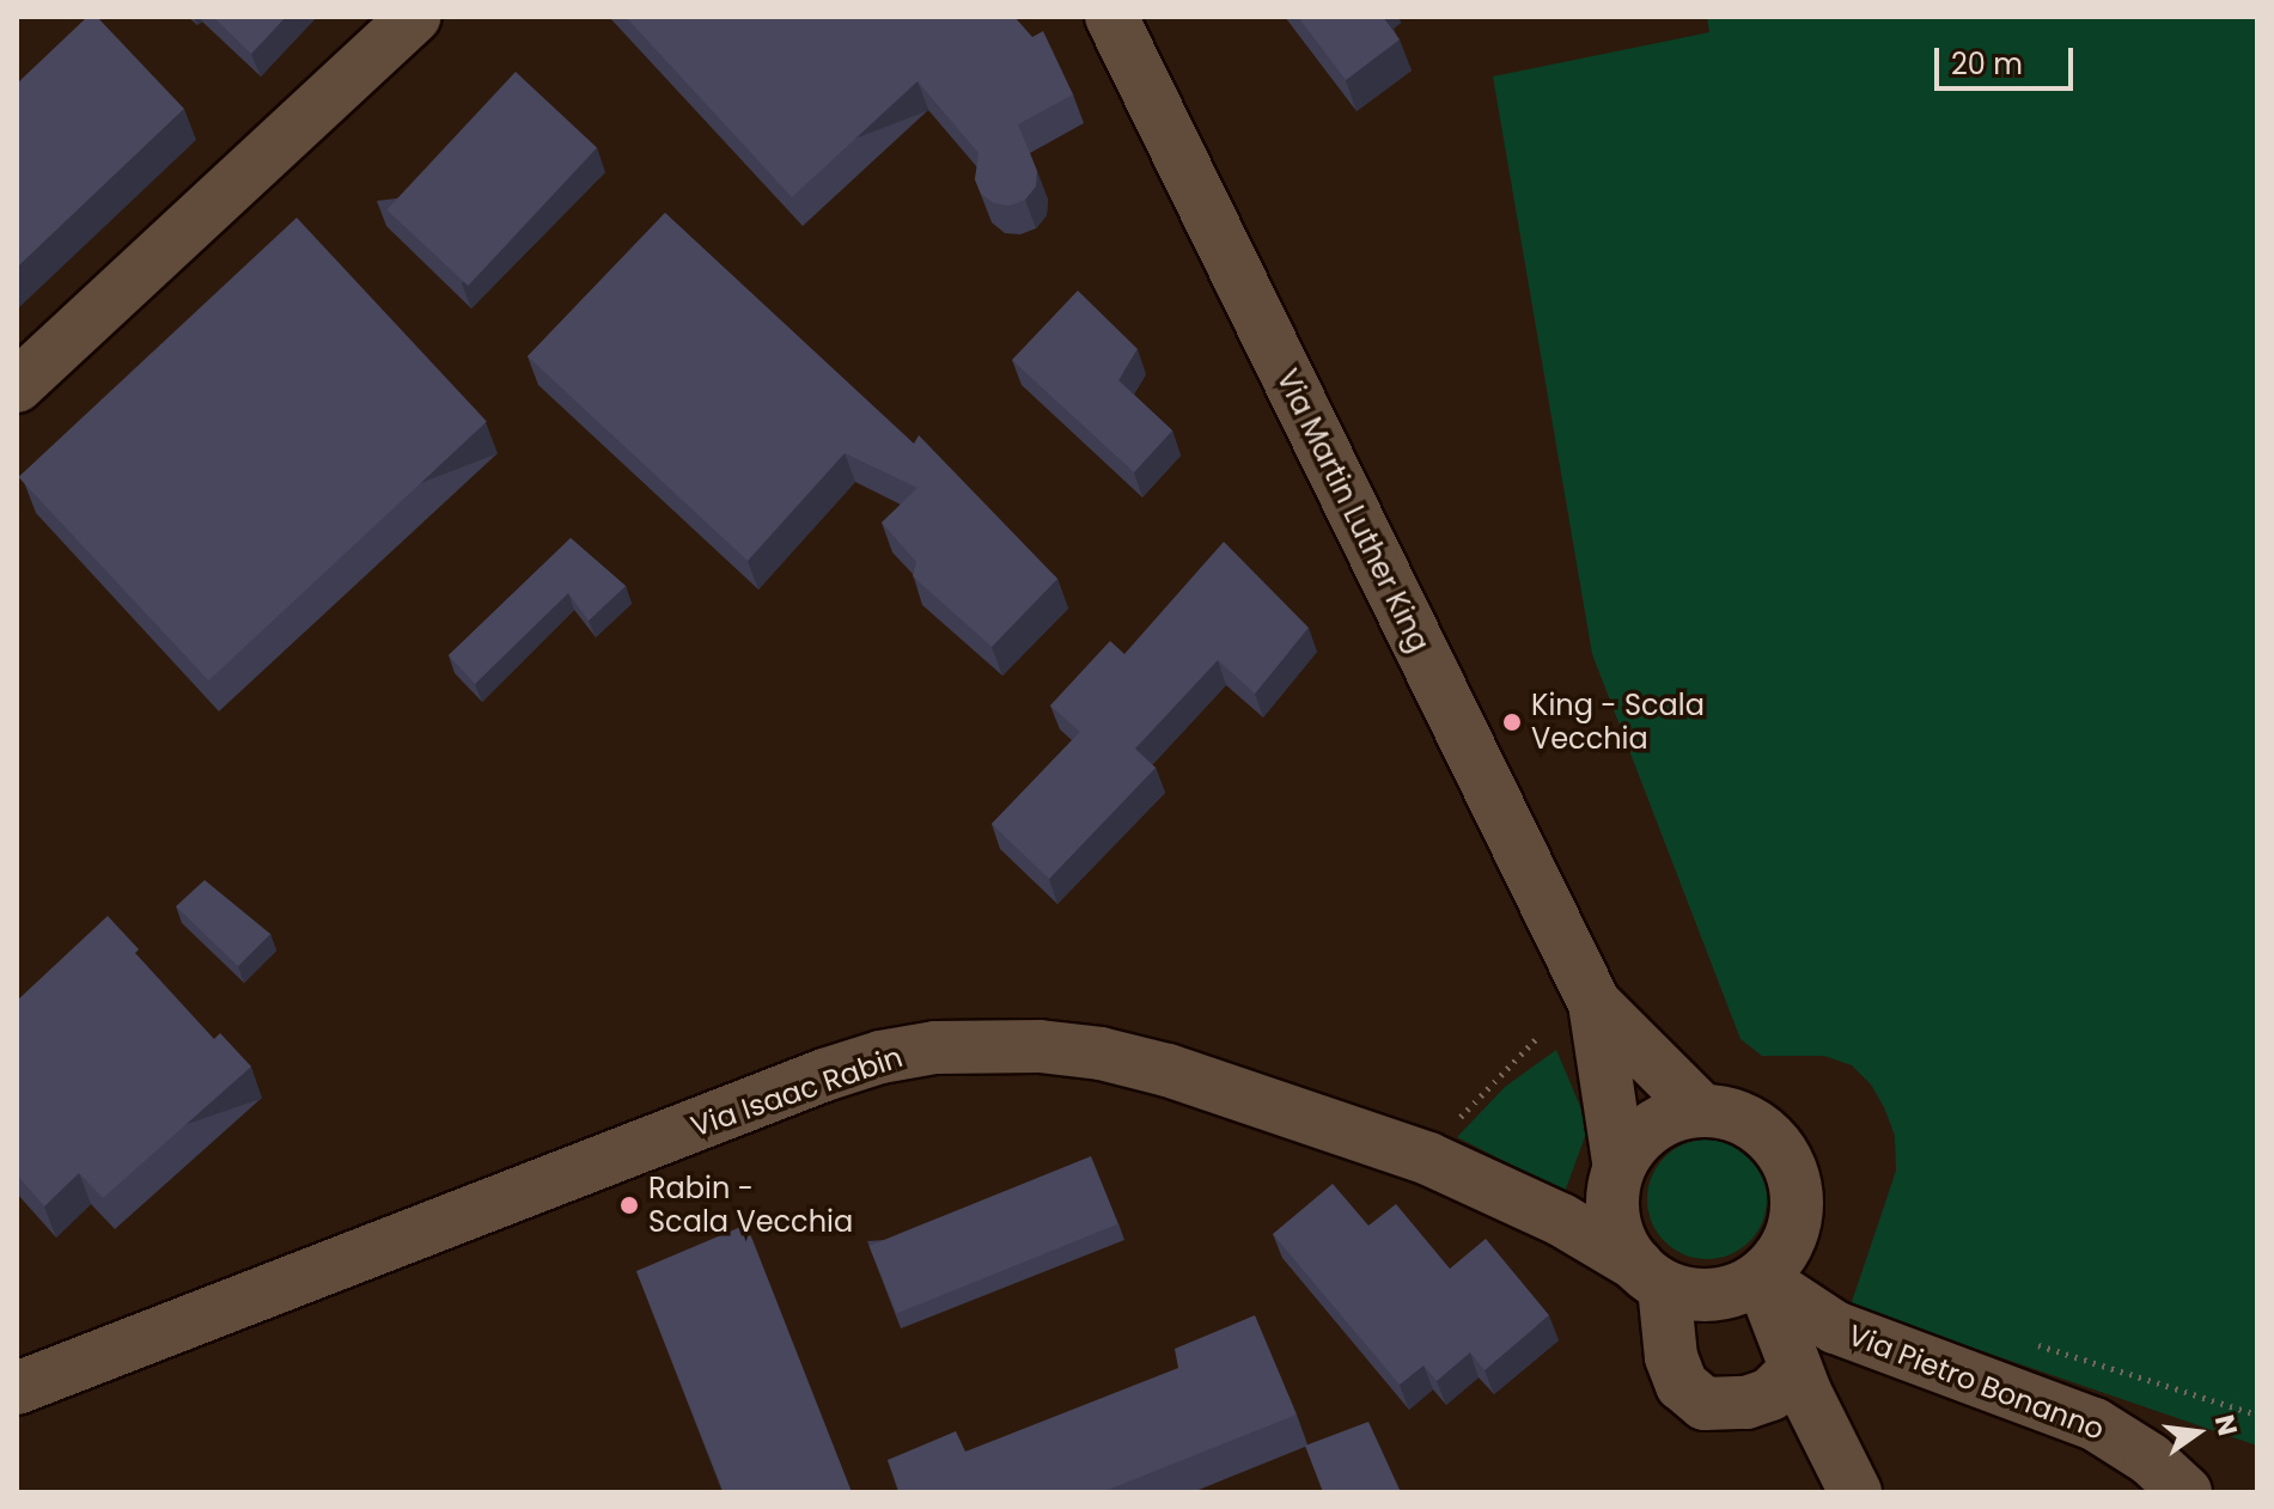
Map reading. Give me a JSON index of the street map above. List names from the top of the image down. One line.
{"streets":{"street":["Via Martin Luther King","Via Isaac Rabin","Via Pietro Bonanno"]},"crossings":[["Via Martin Luther King","Via Isaac Rabin"],["Via Martin Luther King","Via Pietro Bonanno"],["Via Isaac Rabin","Via Pietro Bonanno"]],"places":["King - Scala Vecchia","Rabin - Scala Vecchia"],"scale_bar":"20 m","north":"right"}
